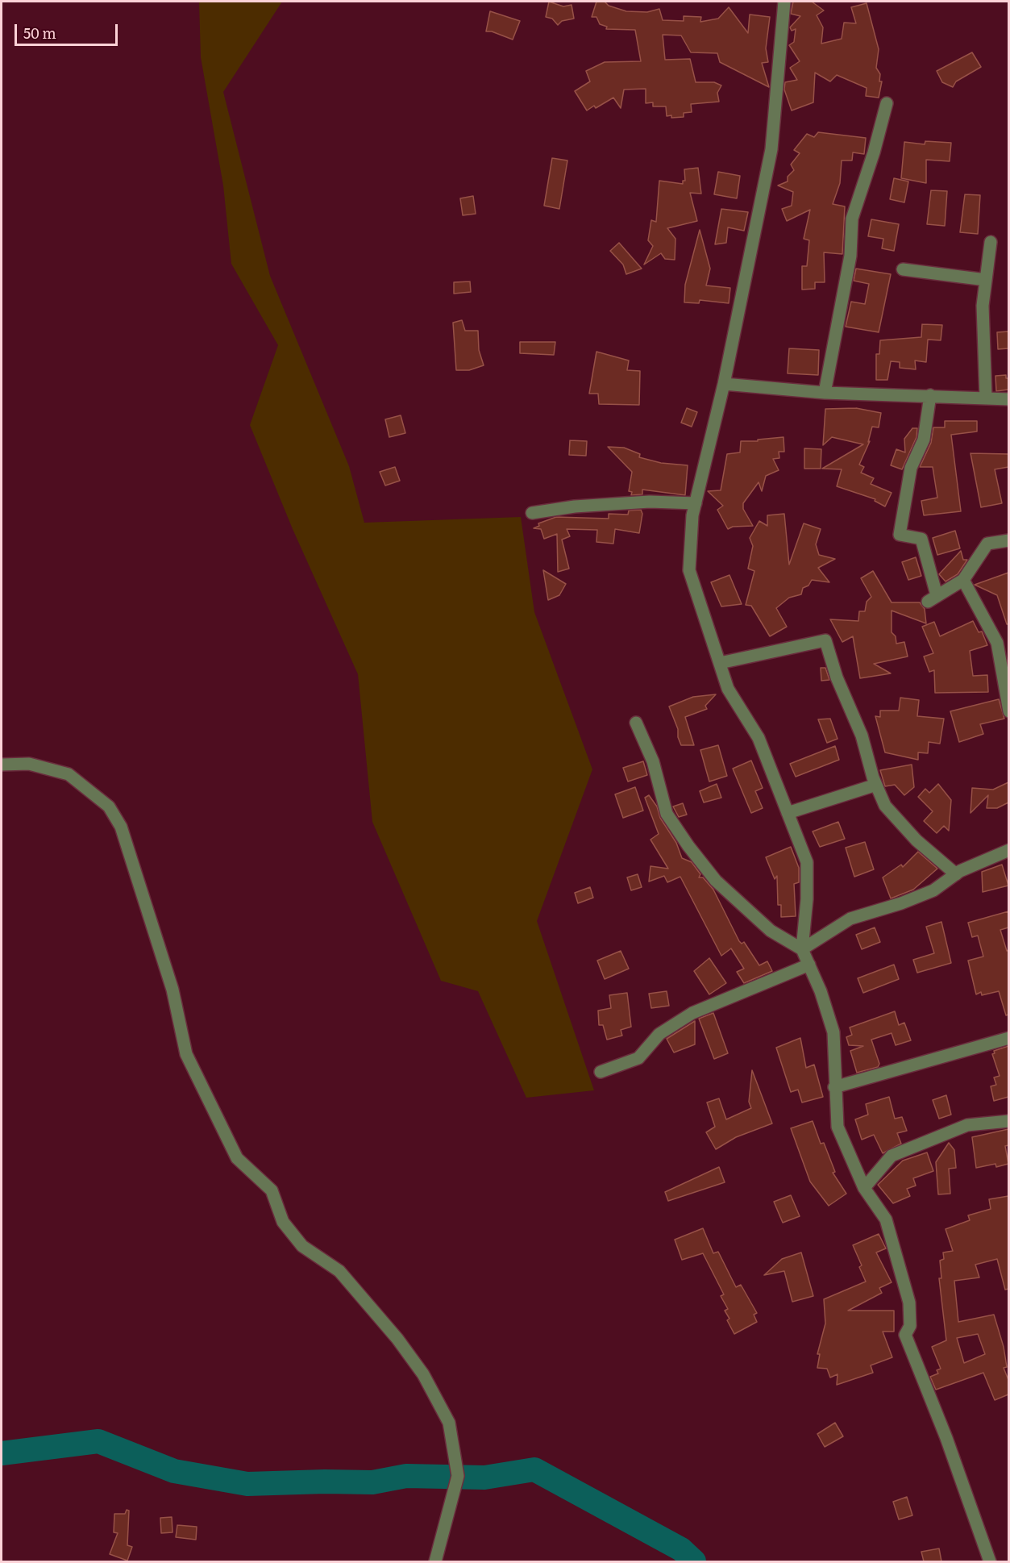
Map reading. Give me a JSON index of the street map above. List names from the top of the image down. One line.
{"scale_bar":"50 m"}
